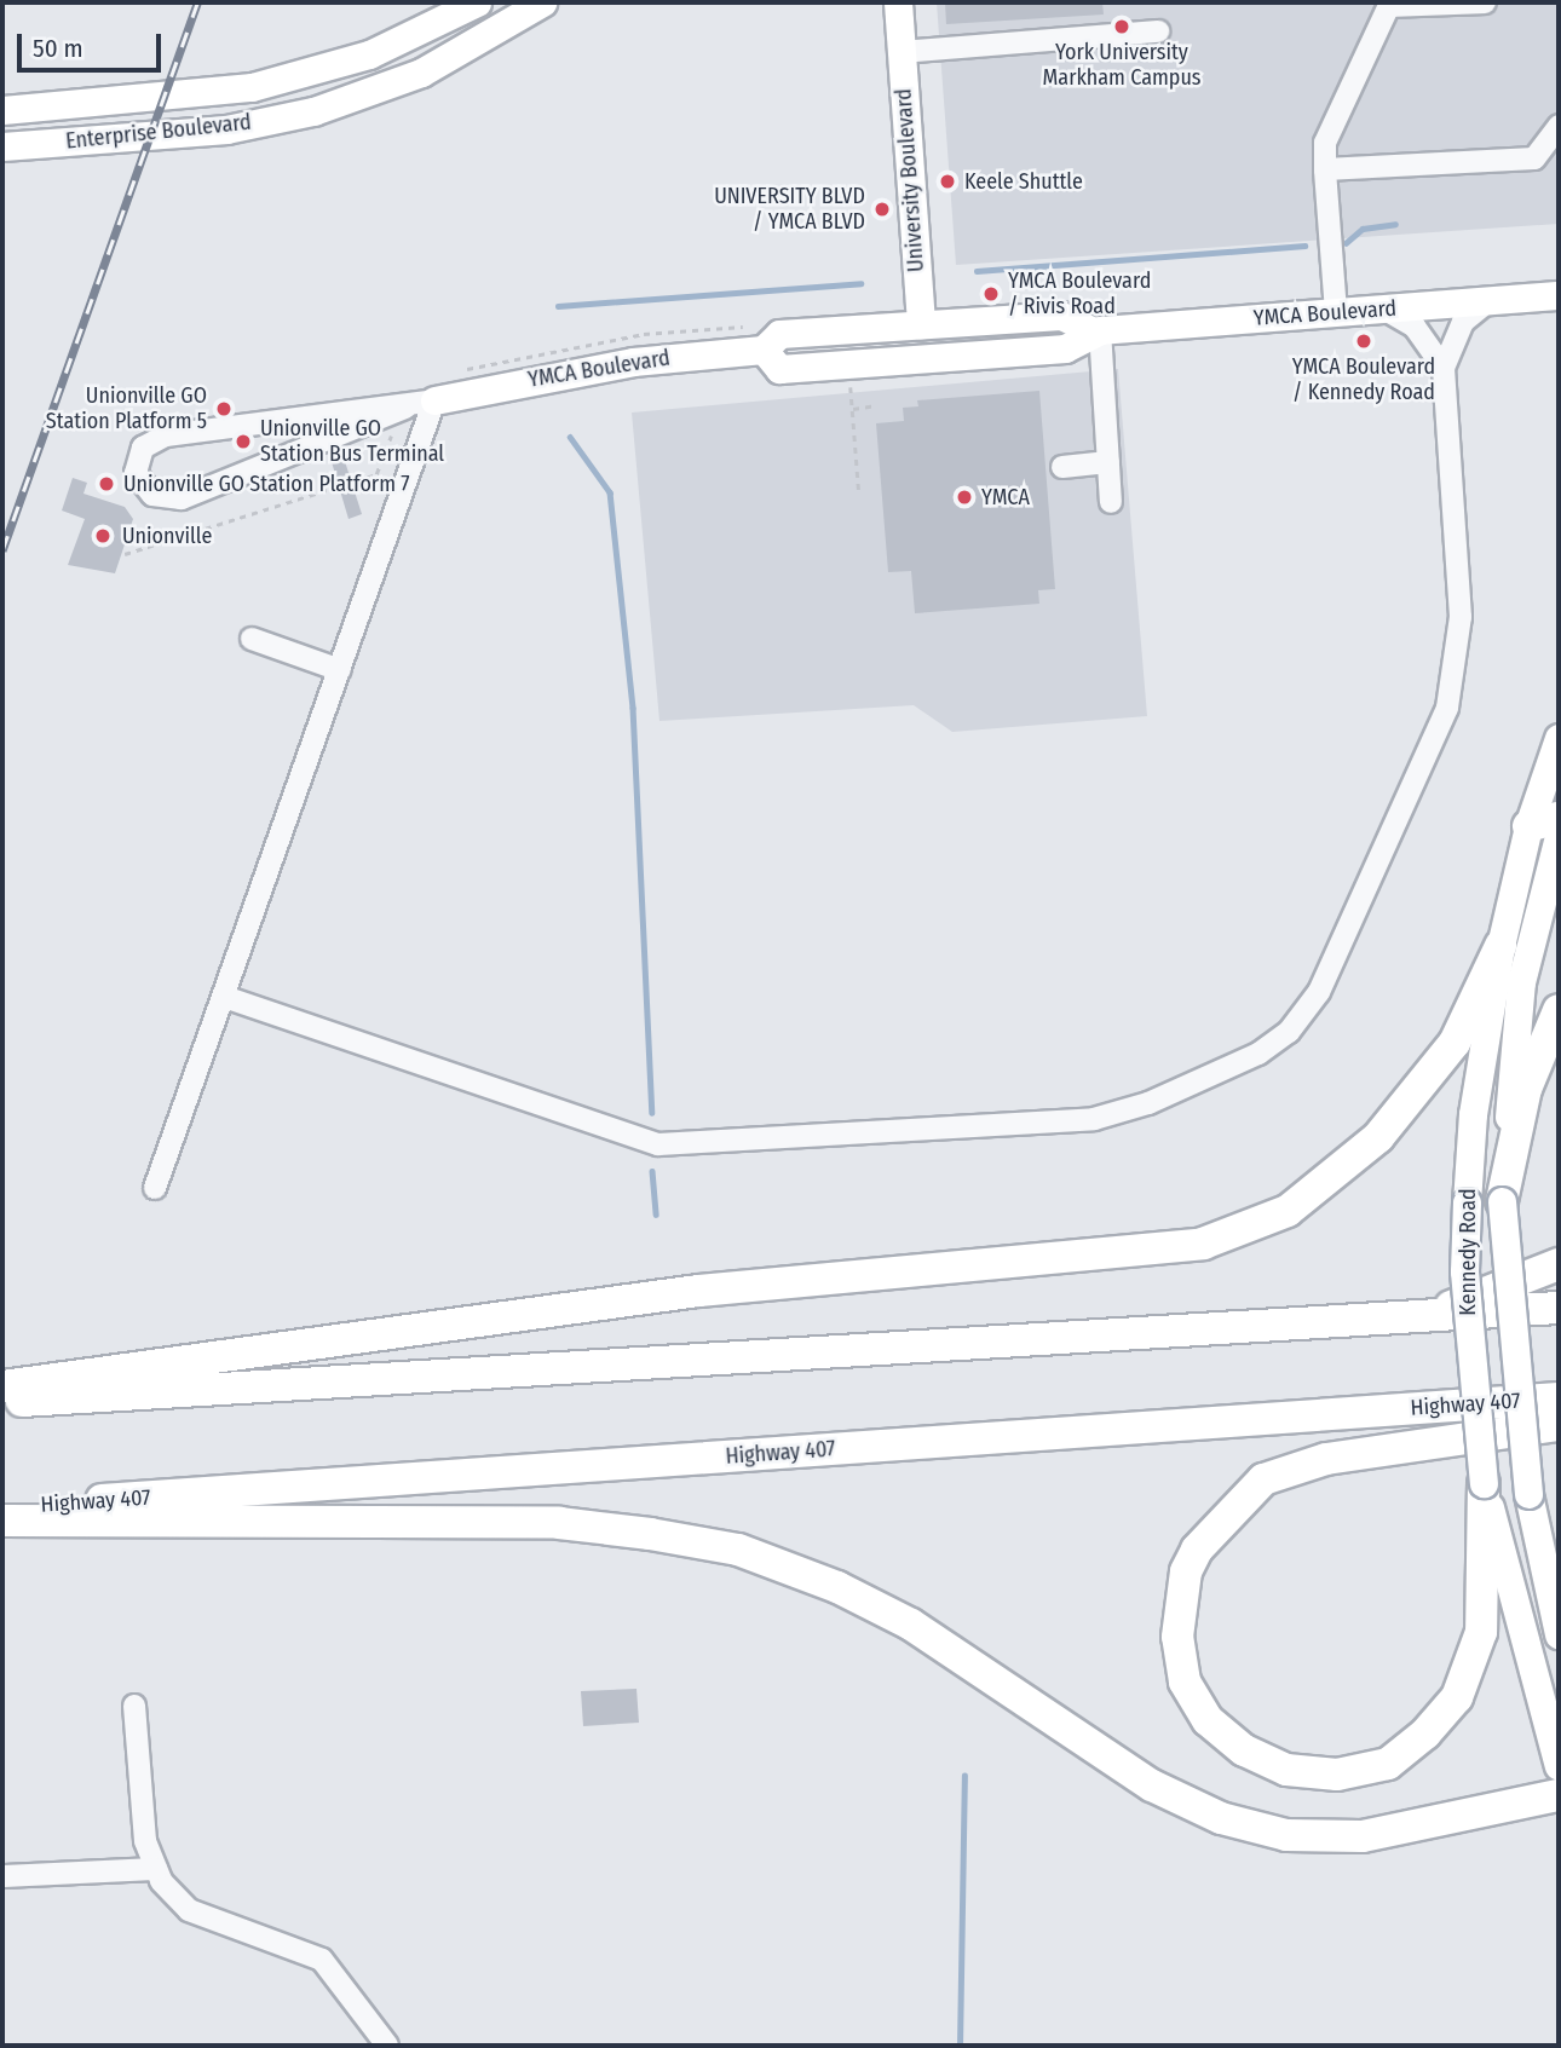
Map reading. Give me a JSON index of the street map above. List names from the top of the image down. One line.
{"streets":{"highway":["Highway 407"],"main road":["Enterprise Boulevard","University Boulevard","YMCA Boulevard","Kennedy Road"]},"crossings":[["University Boulevard","YMCA Boulevard"]],"places":["York University Markham Campus","Keele Shuttle","UNIVERSITY BLVD / YMCA BLVD","YMCA Boulevard / Rivis Road","YMCA Boulevard / Kennedy Road","Unionville GO Station Platform 5","Unionville GO Station Bus Terminal","Unionville GO Station Platform 7","YMCA","Unionville"],"scale_bar":"50 m"}
